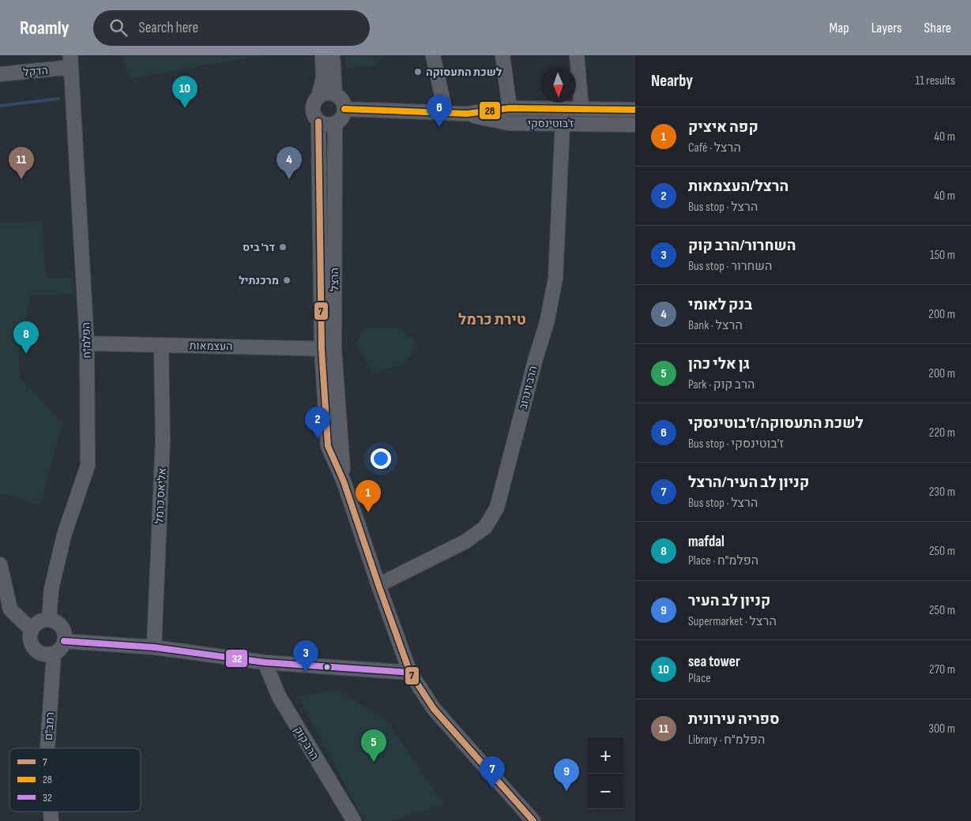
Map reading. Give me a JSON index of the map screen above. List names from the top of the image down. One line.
{"streets":{"street":["הדקל","ז'בוטינסקי","הרצל","הפלמ\"ח","העצמאות","הרב וינרוב","אליאס כרמל","רמב\"ם","הרב קוק"]},"crossings":[["הדקל","הפלמ\"ח"],["ז'בוטינסקי","הרב וינרוב"],["הרצל","העצמאות"],["הרצל","הרב וינרוב"],["הפלמ\"ח","העצמאות"],["הפלמ\"ח","רמב\"ם"],["העצמאות","אליאס כרמל"]],"districts":["טירת כרמל"],"places":["לשכת התעסוקה","דר' ביס","מרכנתיל"],"lines":["transit line 28","transit line 7","transit line 32"],"legend":["7","28","32"],"north":"bottom","page":{"header":"Roamly","search":"Search here","nav":["Map","Layers","Share"],"heading":["Nearby","11 results"],"pins":["10","6","4","11","8","2","1","3","5","7","9"],"list":[{"mark":"1","name":"קפה איציק","note":"Café · הרצל","value":"40 m"},{"mark":"2","name":"הרצל/העצמאות","note":"Bus stop · הרצל","value":"40 m"},{"mark":"3","name":"השחרור/הרב קוק","note":"Bus stop · השחרור","value":"150 m"},{"mark":"4","name":"בנק לאומי","note":"Bank · הרצל","value":"200 m"},{"mark":"5","name":"גן אלי כהן","note":"Park · הרב קוק","value":"200 m"},{"mark":"6","name":"לשכת התעסוקה/ז׳בוטינסקי","note":"Bus stop · ז׳בוטינסקי","value":"220 m"},{"mark":"7","name":"קניון לב העיר/הרצל","note":"Bus stop · הרצל","value":"230 m"},{"mark":"8","name":"mafdal","note":"Place · הפלמ\"ח","value":"250 m"},{"mark":"9","name":"קניון לב העיר","note":"Supermarket · הרצל","value":"250 m"},{"mark":"10","name":"sea tower","note":"Place","value":"270 m"},{"mark":"11","name":"ספריה עירונית","note":"Library · הפלמ\"ח","value":"300 m"}],"map_buttons":["+","−"]}}
